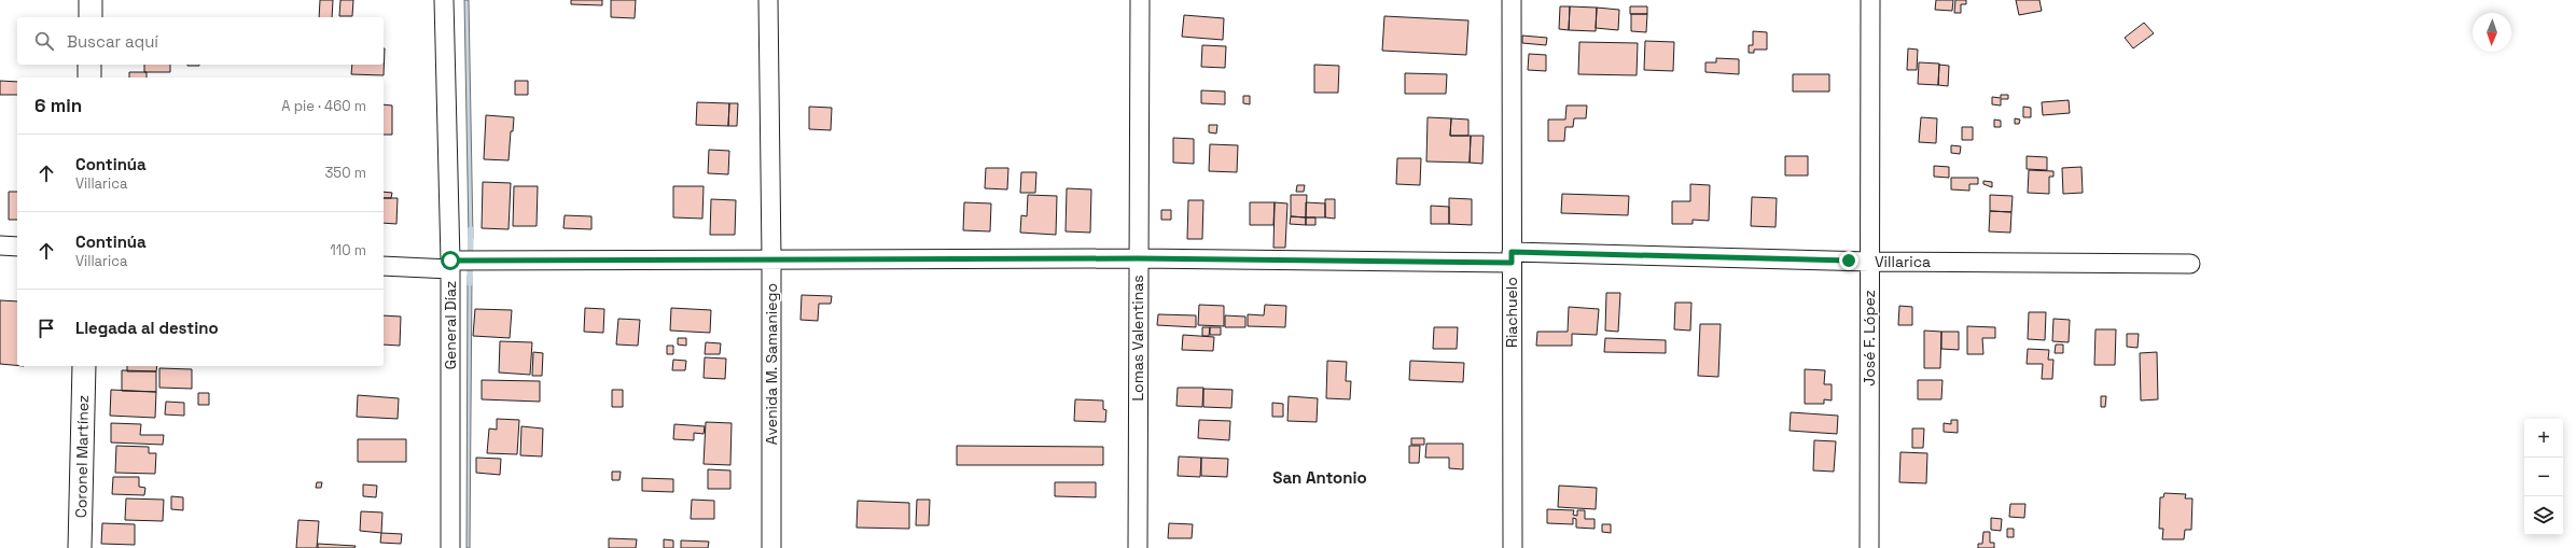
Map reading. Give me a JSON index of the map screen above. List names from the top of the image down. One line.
{"streets":{"street":["Villarica","Riachuelo","General Díaz","Lomas Valentinas","José F. López","Avenida M. Samaniego","Coronel Martínez"]},"crossings":[["Villarica","Riachuelo"],["Villarica","General Díaz"],["Villarica","Lomas Valentinas"],["Villarica","José F. López"],["Villarica","Avenida M. Samaniego"]],"districts":["San Antonio"],"north":"bottom","page":{"search":"Buscar aquí","heading":["6 min","A pie · 460 m"],"list":[["Continúa","Villarica","350 m"],["Continúa","Villarica","110 m"],"Llegada al destino"],"map_buttons":["+","−"]}}
